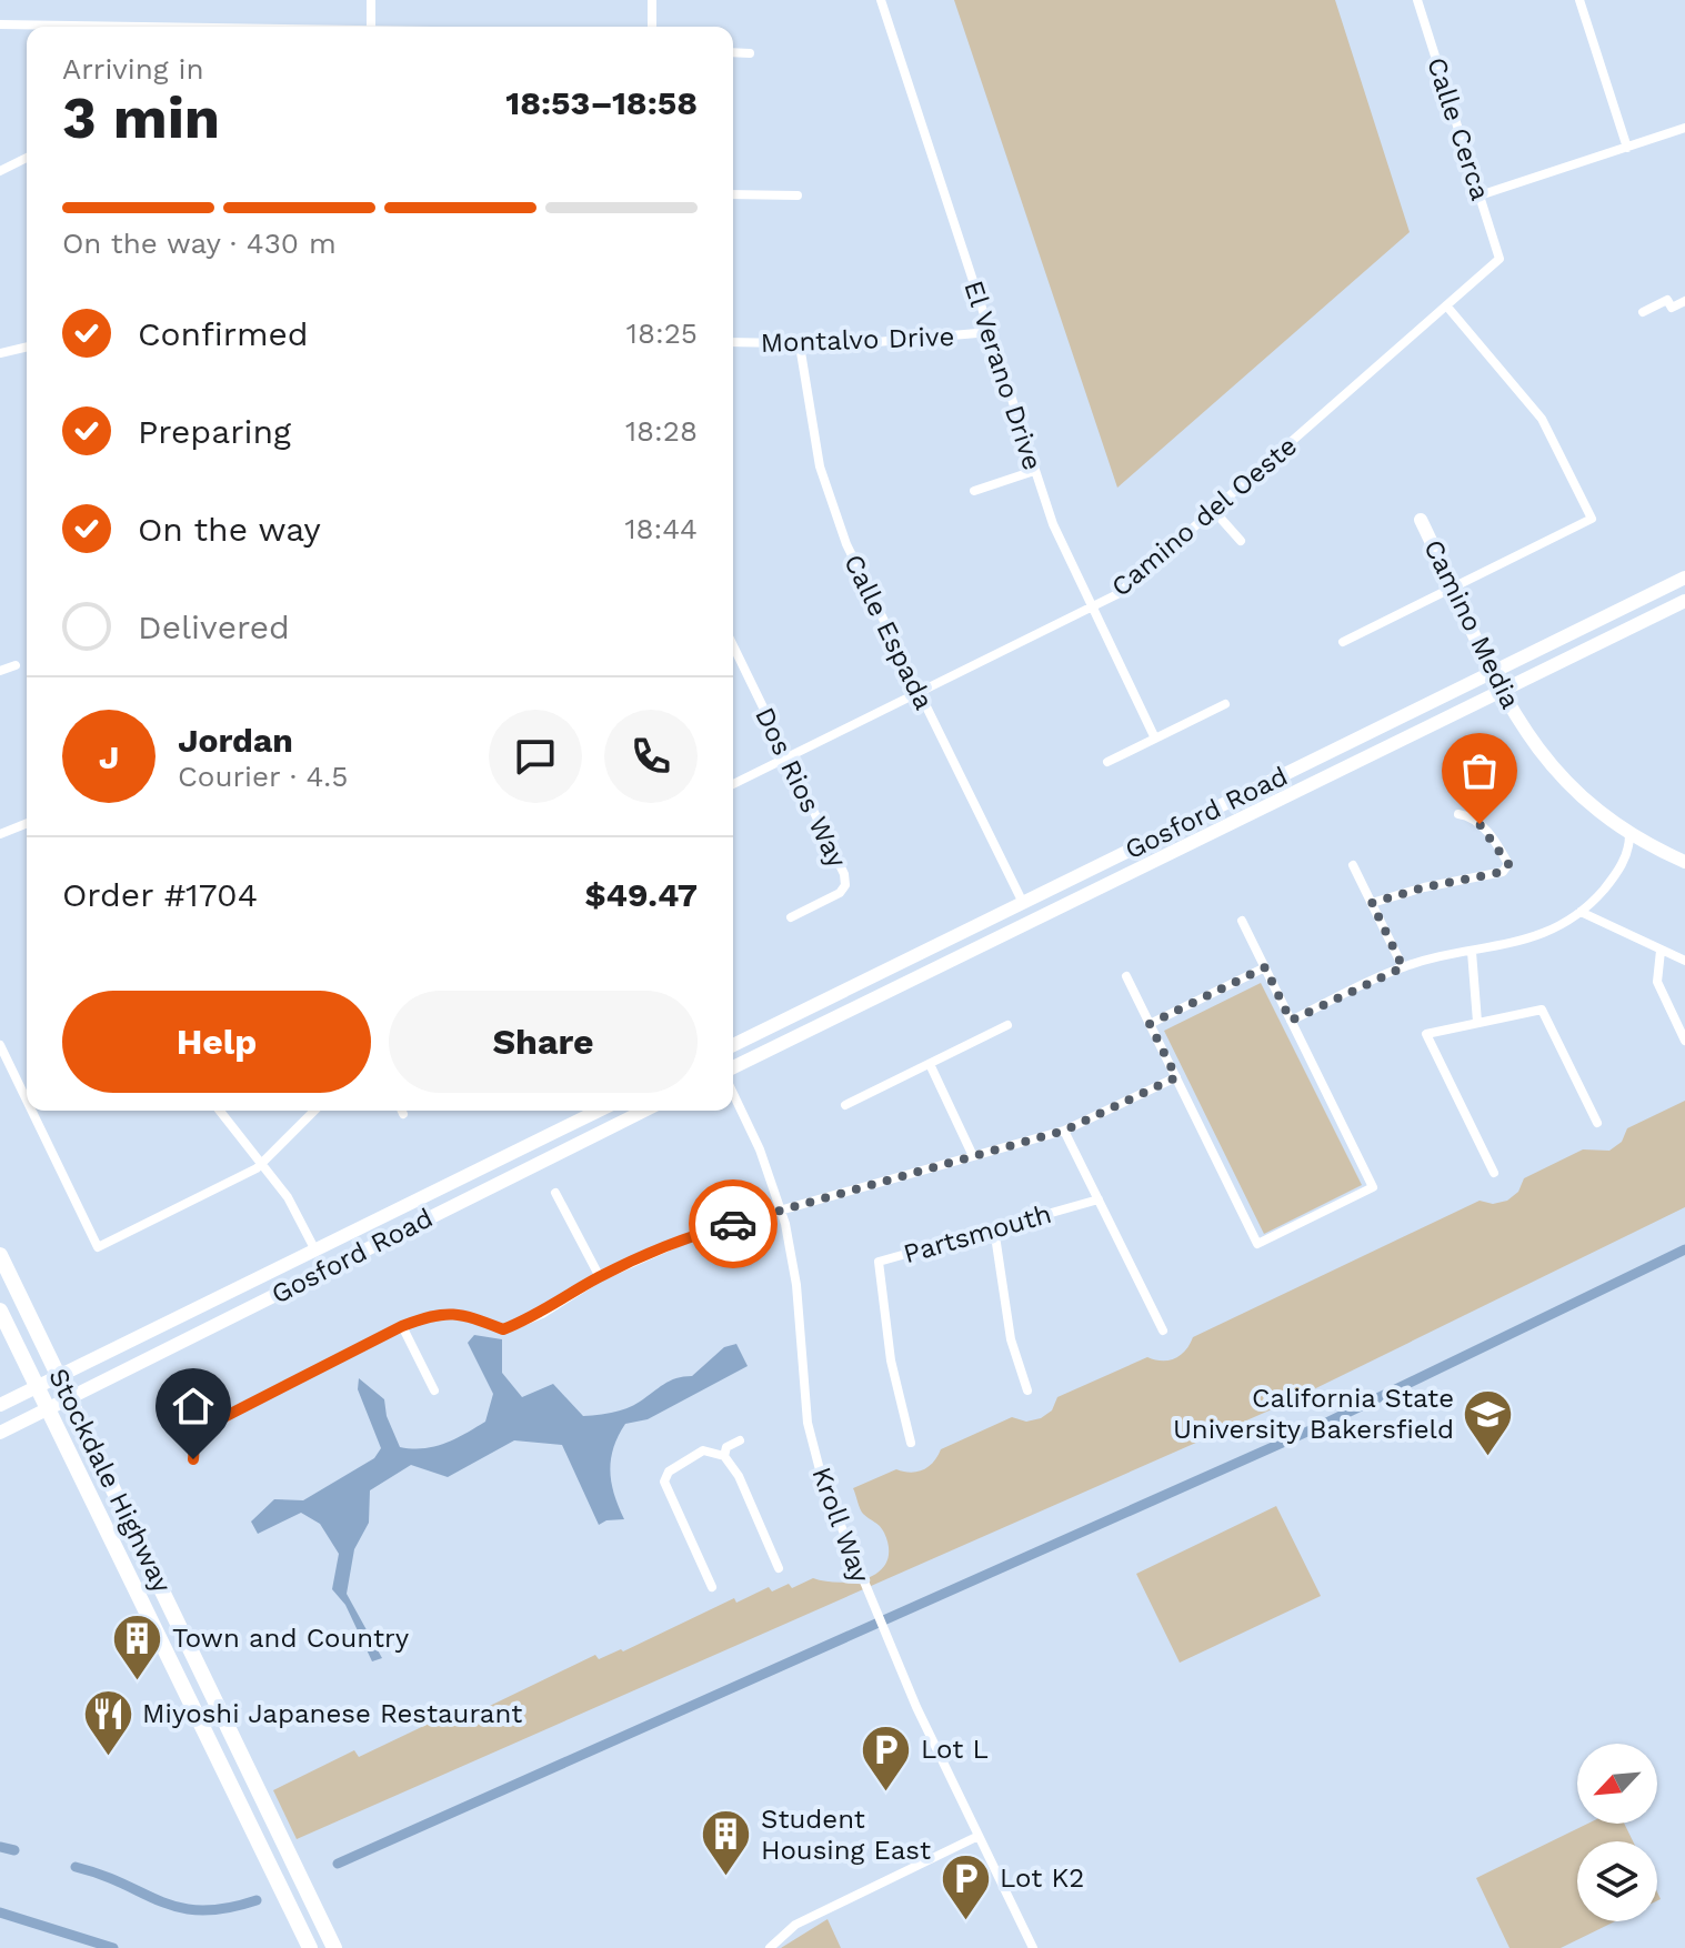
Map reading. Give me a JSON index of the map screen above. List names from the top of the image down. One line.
{"streets":{"main road":["Camino Media","Gosford Road","Stockdale Highway"],"street":["Calle Cerca","Montalvo Drive","El Verano Drive","Camino del Oeste","Calle Espada","Dos Rios Way","Partsmouth","Kroll Way"]},"crossings":[["Calle Cerca","Camino del Oeste"],["Montalvo Drive","El Verano Drive"],["Montalvo Drive","Calle Espada"],["El Verano Drive","Camino del Oeste"],["Camino del Oeste","Calle Espada"],["Camino del Oeste","Dos Rios Way"],["Camino Media","Gosford Road"],["Calle Espada","Gosford Road"],["Gosford Road","Stockdale Highway"]],"places":{"school or university":["California State University Bakersfield"],"building":["Town and Country","Student Housing East"],"restaurant":["Miyoshi Japanese Restaurant"],"parking":["Lot L","Lot K2"]},"north":"bottom left","page":{"heading":["3 min","Arriving in","18:53–18:58"],"panel":["Jordan","Courier · 4.5","Order #1704","$49.47"],"bar":"On the way · 430 m","list":[["Confirmed","18:25"],["Preparing","18:28"],["On the way","18:44"],"Delivered"],"round":"J","buttons":["Help","Share"]}}
